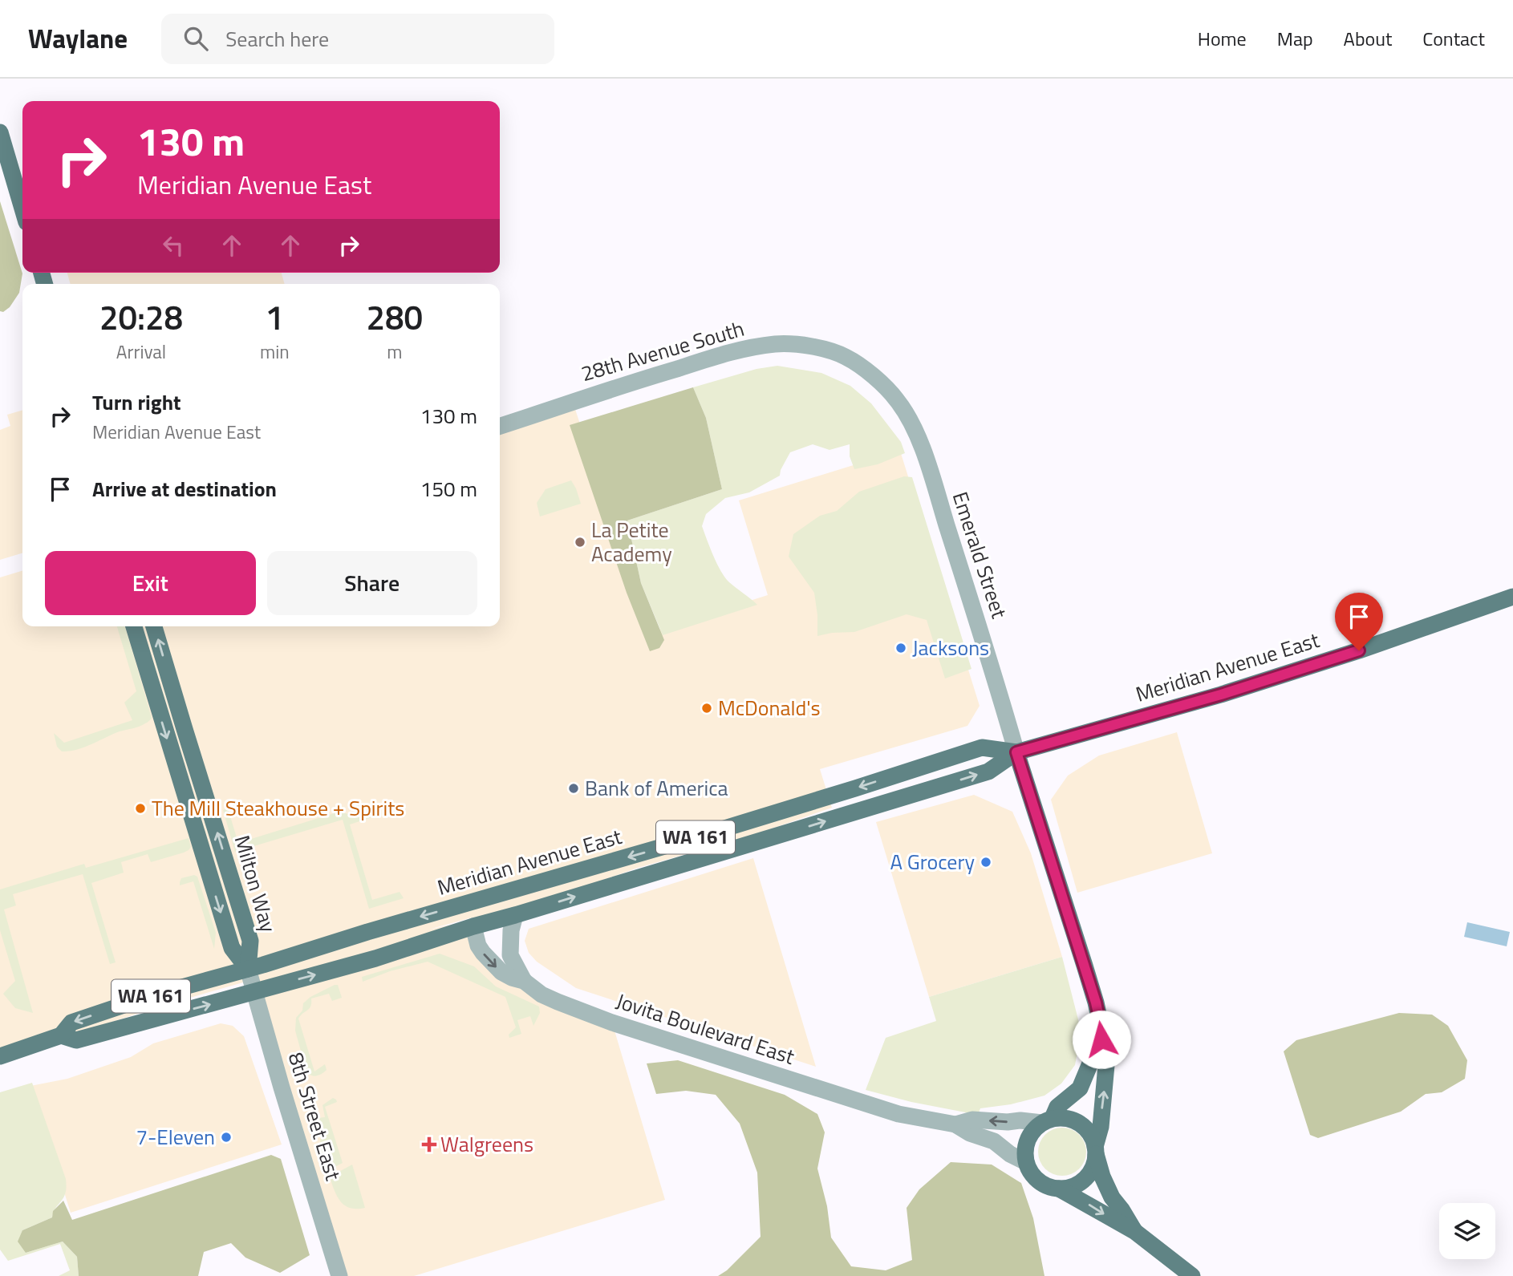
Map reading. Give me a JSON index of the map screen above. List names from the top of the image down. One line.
{"streets":{"main road":["Emerald Street","Meridian Avenue East","WA 161","Milton Way"],"street":["28th Avenue South","Jovita Boulevard East","8th Street East"]},"crossings":[["28th Avenue South","Emerald Street"],["Emerald Street","Meridian Avenue East"],["Emerald Street","Jovita Boulevard East"],["Meridian Avenue East","Milton Way"],["Meridian Avenue East","Jovita Boulevard East"],["Meridian Avenue East","8th Street East"],["Milton Way","8th Street East"]],"places":{"other":["La Petite Academy","Jacksons","McDonald's","Bank of America","The Mill Steakhouse + Spirits","A Grocery","7-Eleven"],"health":["Walgreens"]},"page":{"header":"Waylane","search":"Search here","nav":["Home","Map","About","Contact"],"turn":["130 m","Meridian Avenue East"],"eta":["20:28","Arrival","1","min","280","m"],"list":[{"name":"Turn right","note":"Meridian Avenue East","value":"130 m"},{"name":"Arrive at destination","value":"150 m"}],"buttons":["Exit","Share"]}}
